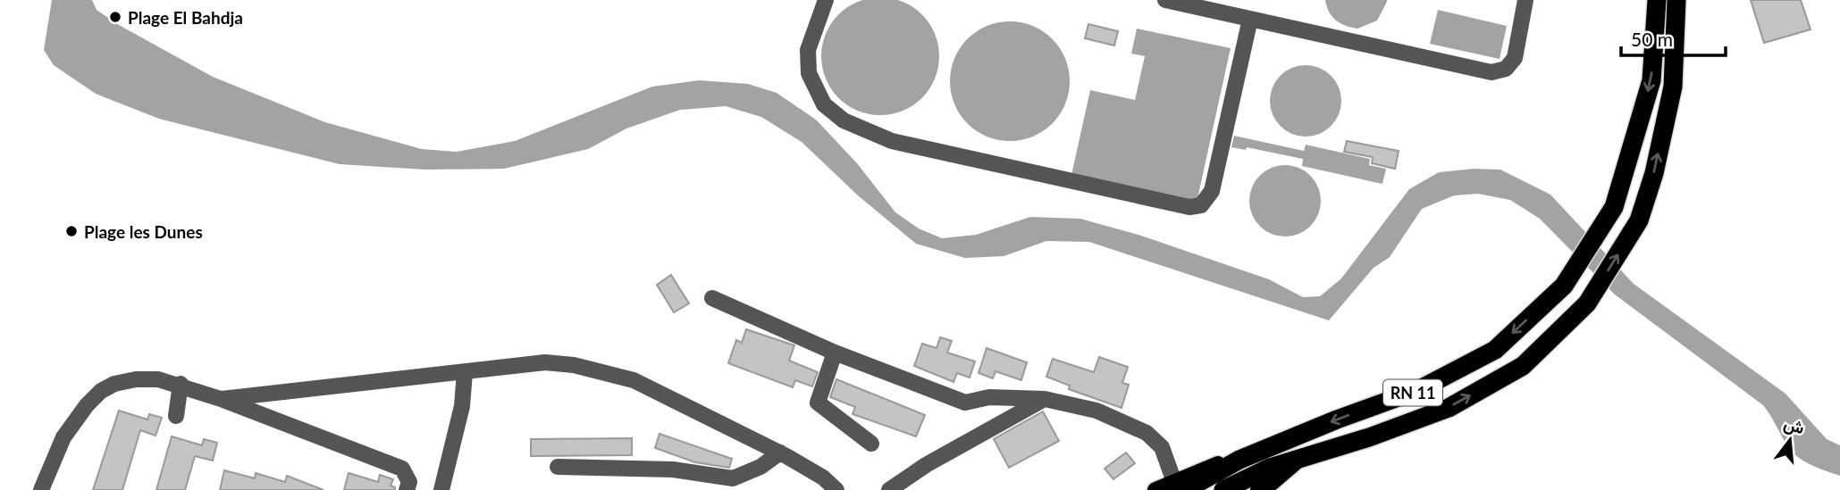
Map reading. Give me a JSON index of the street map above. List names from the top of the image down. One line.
{"streets":{"highway":["RN 11"]},"places":["Plage El Bahdja","Plage les Dunes"],"scale_bar":"50 m","north":"top"}
